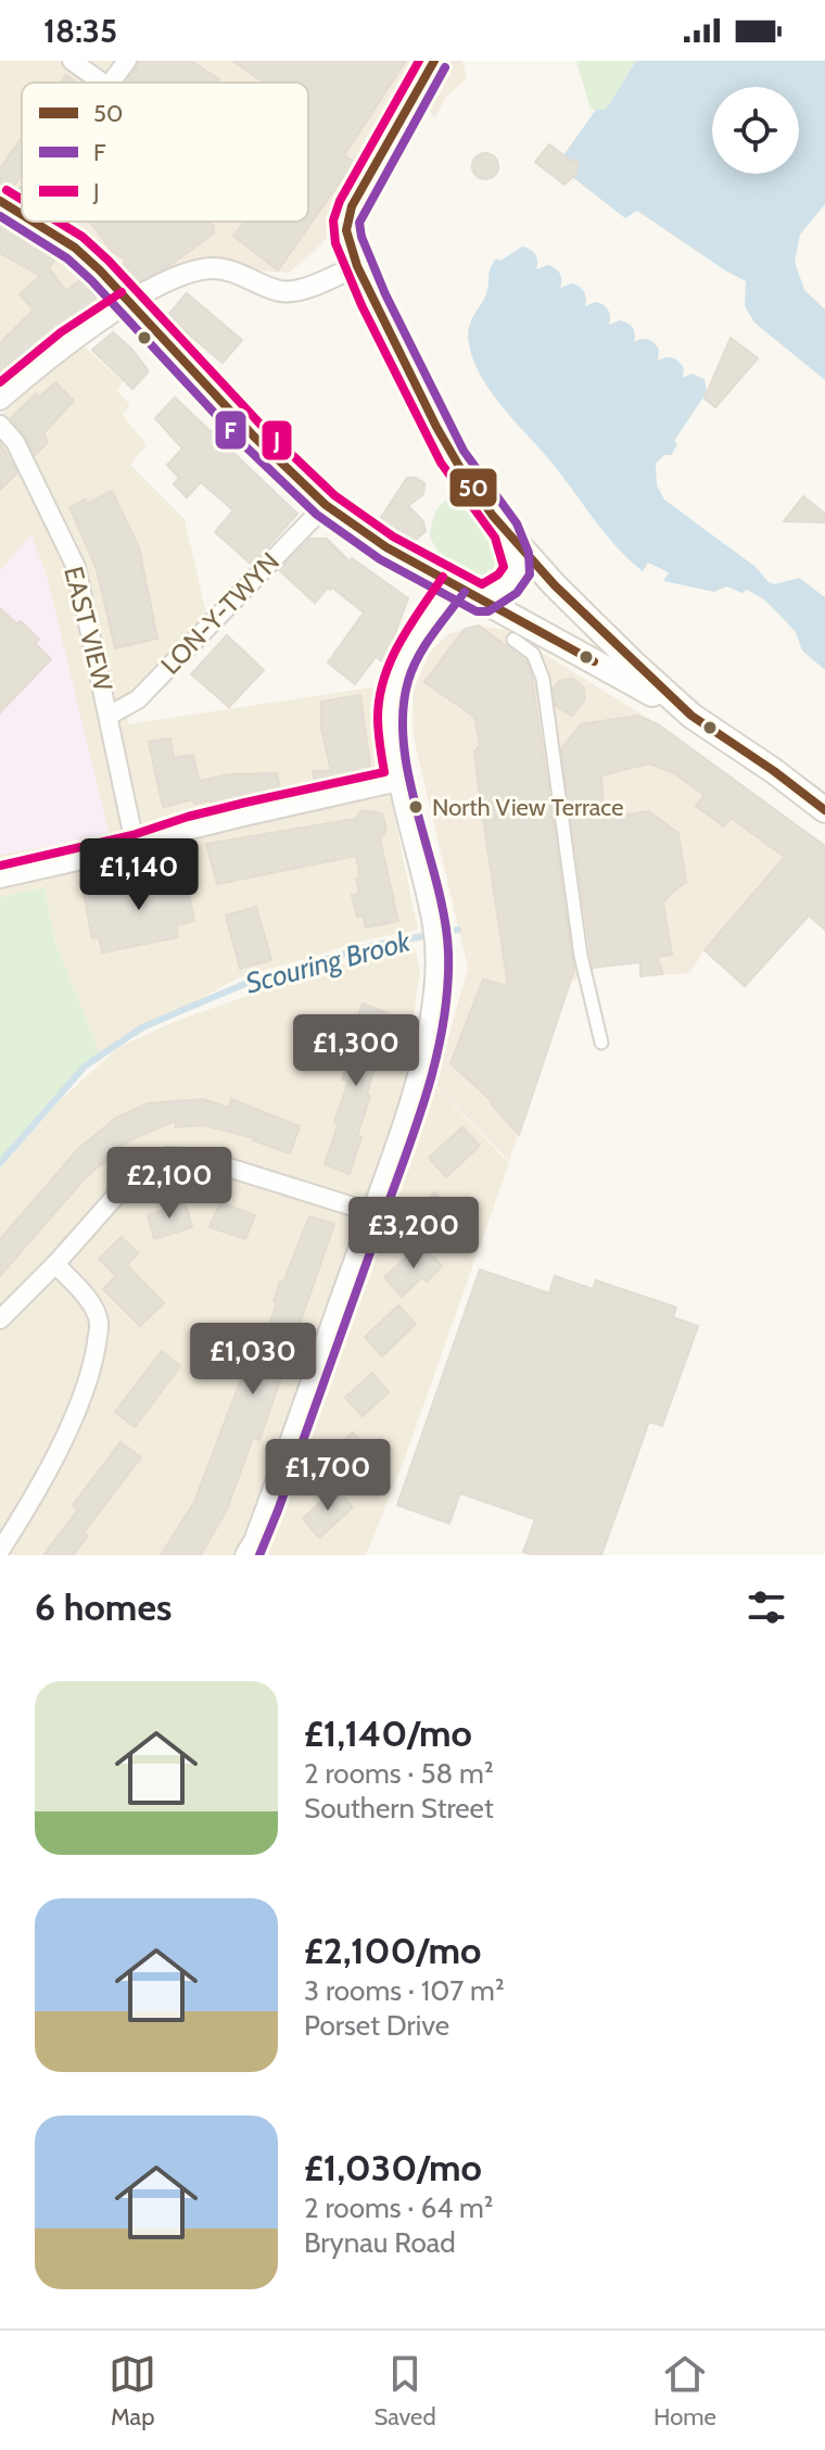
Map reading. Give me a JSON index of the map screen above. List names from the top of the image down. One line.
{"streets":{"street":["LON-Y-TWYN","EAST VIEW"]},"crossings":[["LON-Y-TWYN","EAST VIEW"]],"water":["Scouring Brook"],"places":["North View Terrace"],"lines":["transit line 50","transit line J","transit line F"],"legend":["50","F","J"],"page":{"status":"18:35","price":["£1,140","£1,300","£2,100","£3,200","£1,030","£1,700"],"heading":"6 homes","list":[{"name":"£1,140/mo","note":"2 rooms · 58 m² · Southern Street"},{"name":"£2,100/mo","note":"3 rooms · 107 m² · Porset Drive"},{"name":"£1,030/mo","note":"2 rooms · 64 m² · Brynau Road"}],"tabs":["Map","Saved","Home"]}}
